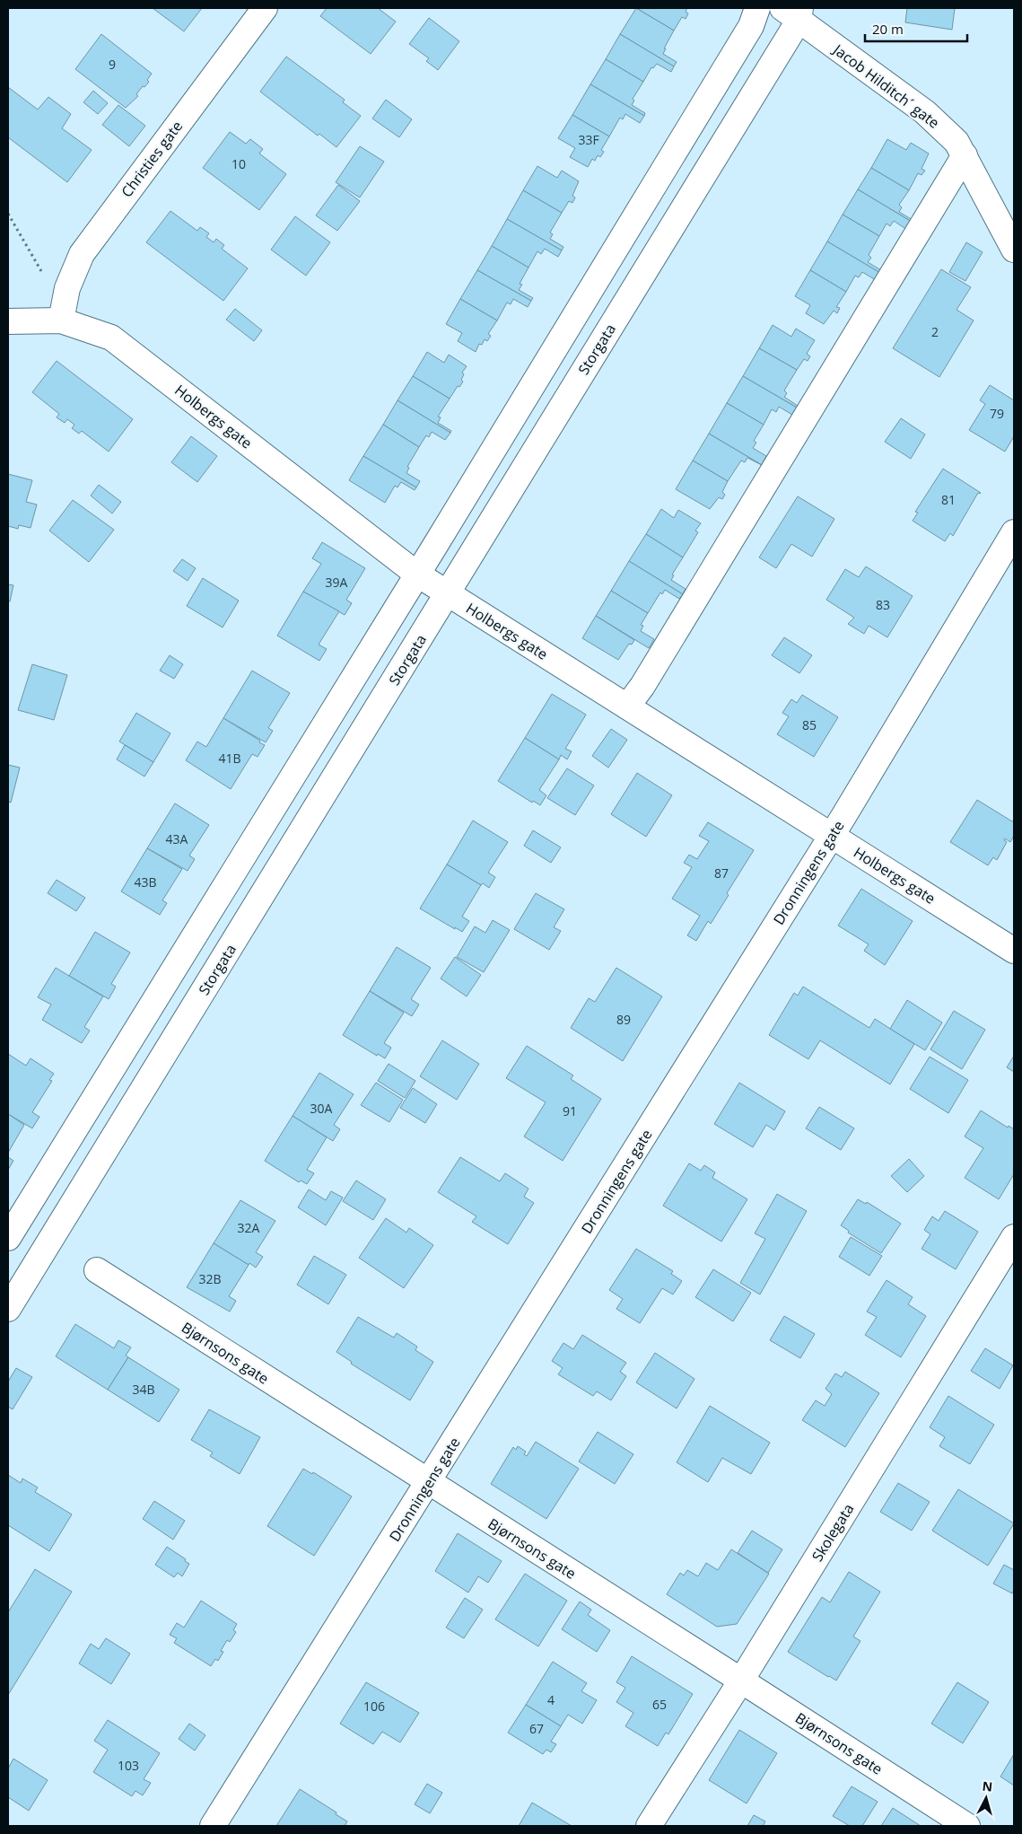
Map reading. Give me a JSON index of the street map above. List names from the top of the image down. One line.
{"streets":{"street":["Jacob Hilditch´ gate","Christies gate","Storgata","Holbergs gate","Dronningens gate","Bjørnsons gate","Skolegata"]},"crossings":[["Jacob Hilditch´ gate","Storgata"],["Christies gate","Holbergs gate"],["Storgata","Holbergs gate"],["Holbergs gate","Dronningens gate"],["Dronningens gate","Bjørnsons gate"],["Bjørnsons gate","Skolegata"]],"house_numbers":["9","33F","10","2","79","81","39A","83","85","41B","43A","87","43B","89","30A","91","32A","32B","34B","4","65","106","67","103"],"scale_bar":"20 m","north":"top"}
